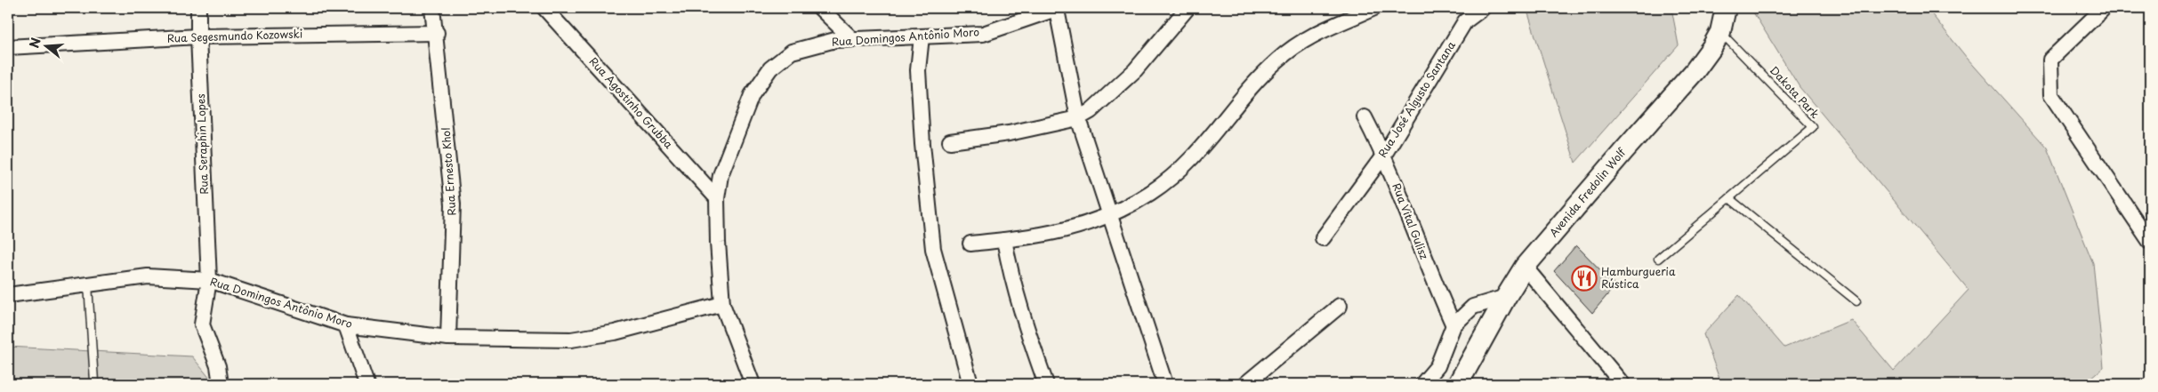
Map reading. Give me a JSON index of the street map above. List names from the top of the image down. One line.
{"streets":{"main road":["Avenida Fredolin Wolf"],"street":["Rua Segesmundo Kozowski","Rua Domingos Antônio Moro","Rua José Algusto Santana","Rua Agostinho Grubba","Rua Seraphin Lopes","Rua Ernesto Khol","Rua Vital Gulisz"],"lane":["Dakota Park"]},"crossings":[["Rua Segesmundo Kozowski","Rua Seraphin Lopes"],["Rua Segesmundo Kozowski","Rua Ernesto Khol"],["Rua Domingos Antônio Moro","Rua Agostinho Grubba"],["Rua Domingos Antônio Moro","Rua Seraphin Lopes"],["Rua Domingos Antônio Moro","Rua Ernesto Khol"],["Dakota Park","Avenida Fredolin Wolf"],["Rua José Algusto Santana","Rua Vital Gulisz"]],"places":{"restaurant":["Hamburgueria Rústica"]},"north":"left"}
